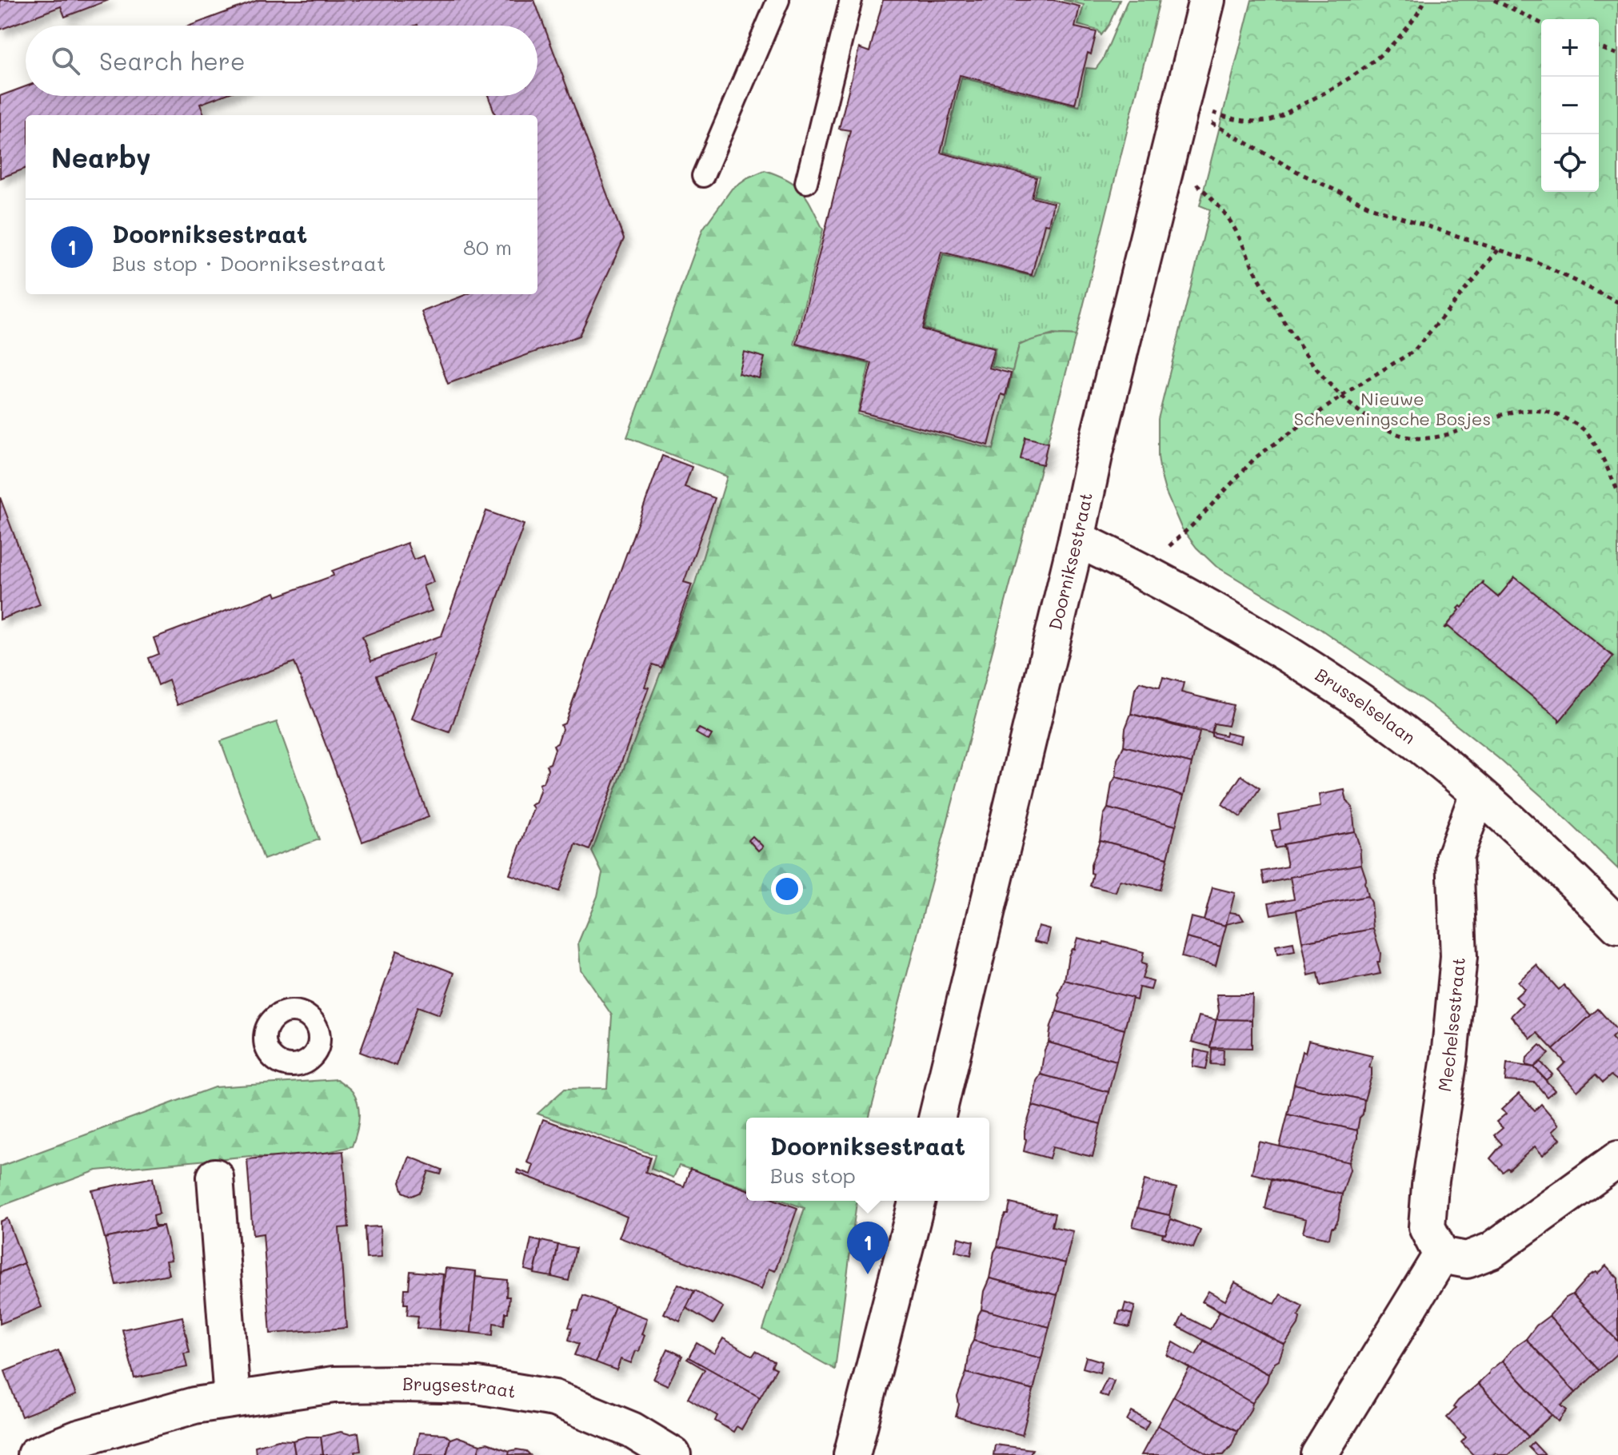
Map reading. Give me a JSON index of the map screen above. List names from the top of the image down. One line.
{"streets":{"street":["Doorniksestraat","Brusselselaan","Mechelsestraat","Brugsestraat"]},"crossings":[["Doorniksestraat","Brusselselaan"],["Brusselselaan","Mechelsestraat"]],"parks":["Nieuwe Scheveningsche Bosjes"],"page":{"map_buttons":["+","−"],"search":"Search here","heading":"Nearby","list":[{"mark":"1","name":"Doorniksestraat","note":"Bus stop · Doorniksestraat","value":"80 m"}],"popup":["Doorniksestraat","Bus stop"],"pins":"1"}}
